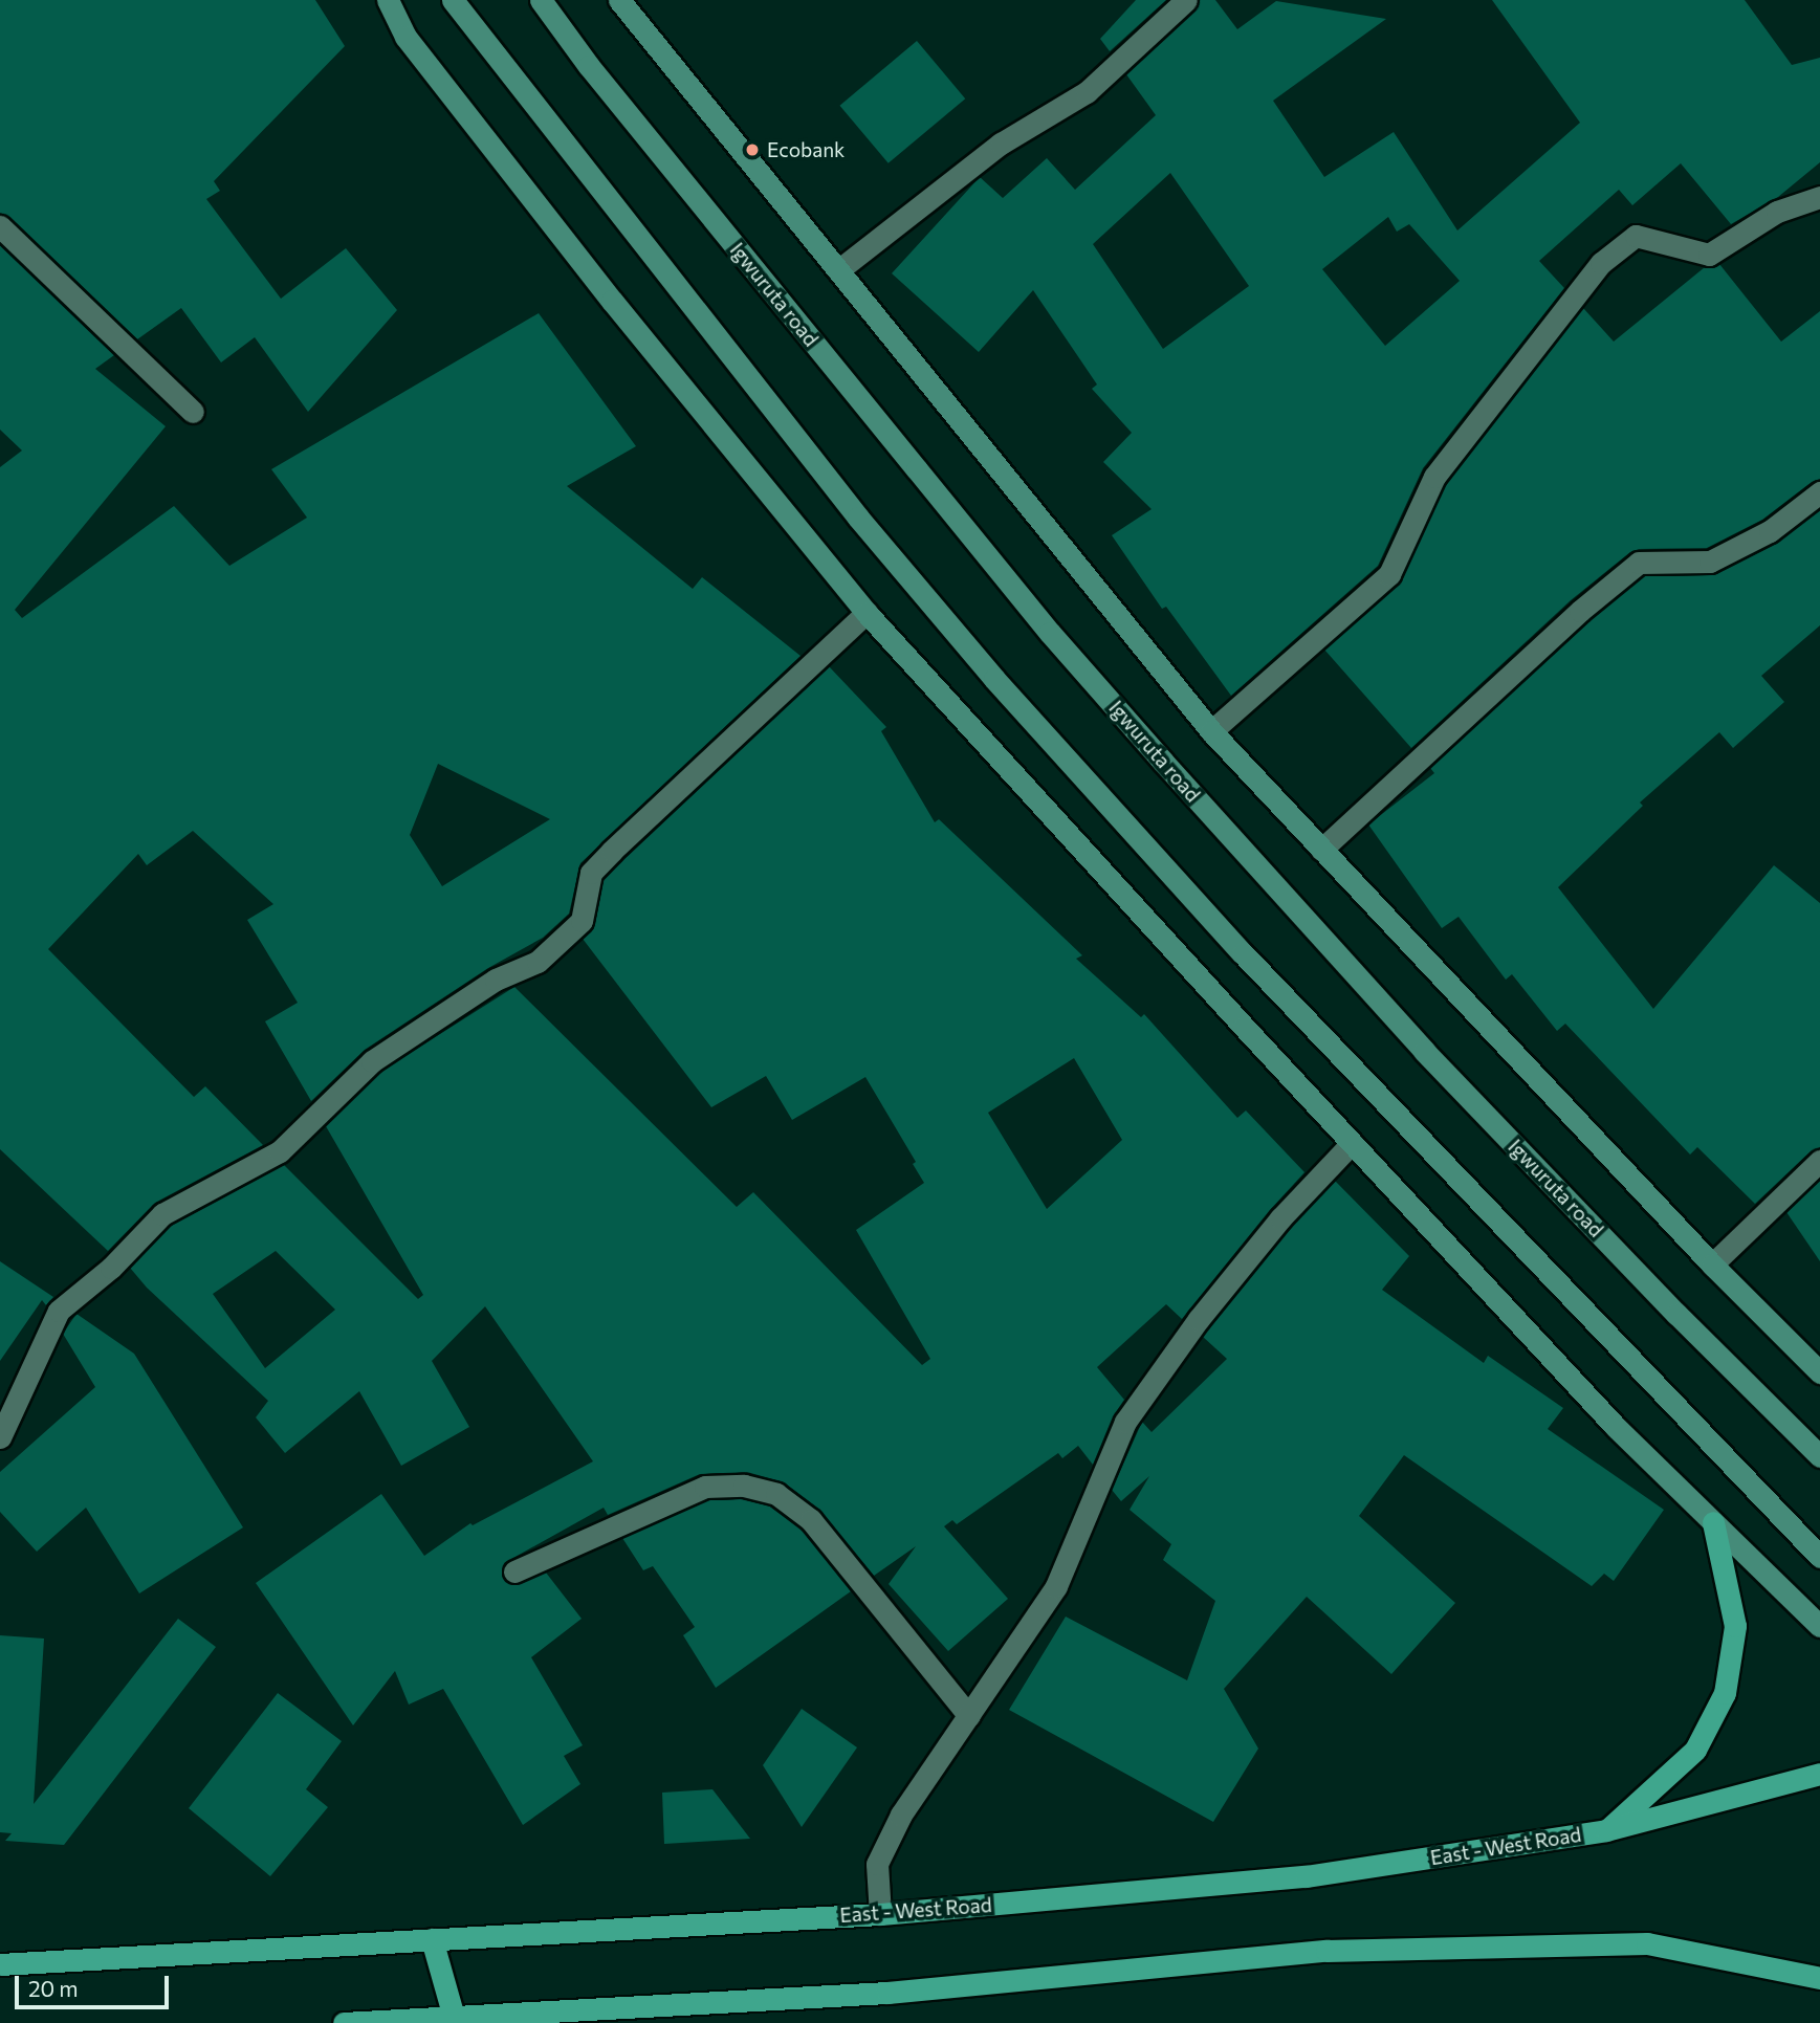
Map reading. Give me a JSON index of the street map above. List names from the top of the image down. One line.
{"streets":{"main road":["East - West Road"],"street":["Igwuruta road"]},"places":["Ecobank"],"scale_bar":"20 m"}
